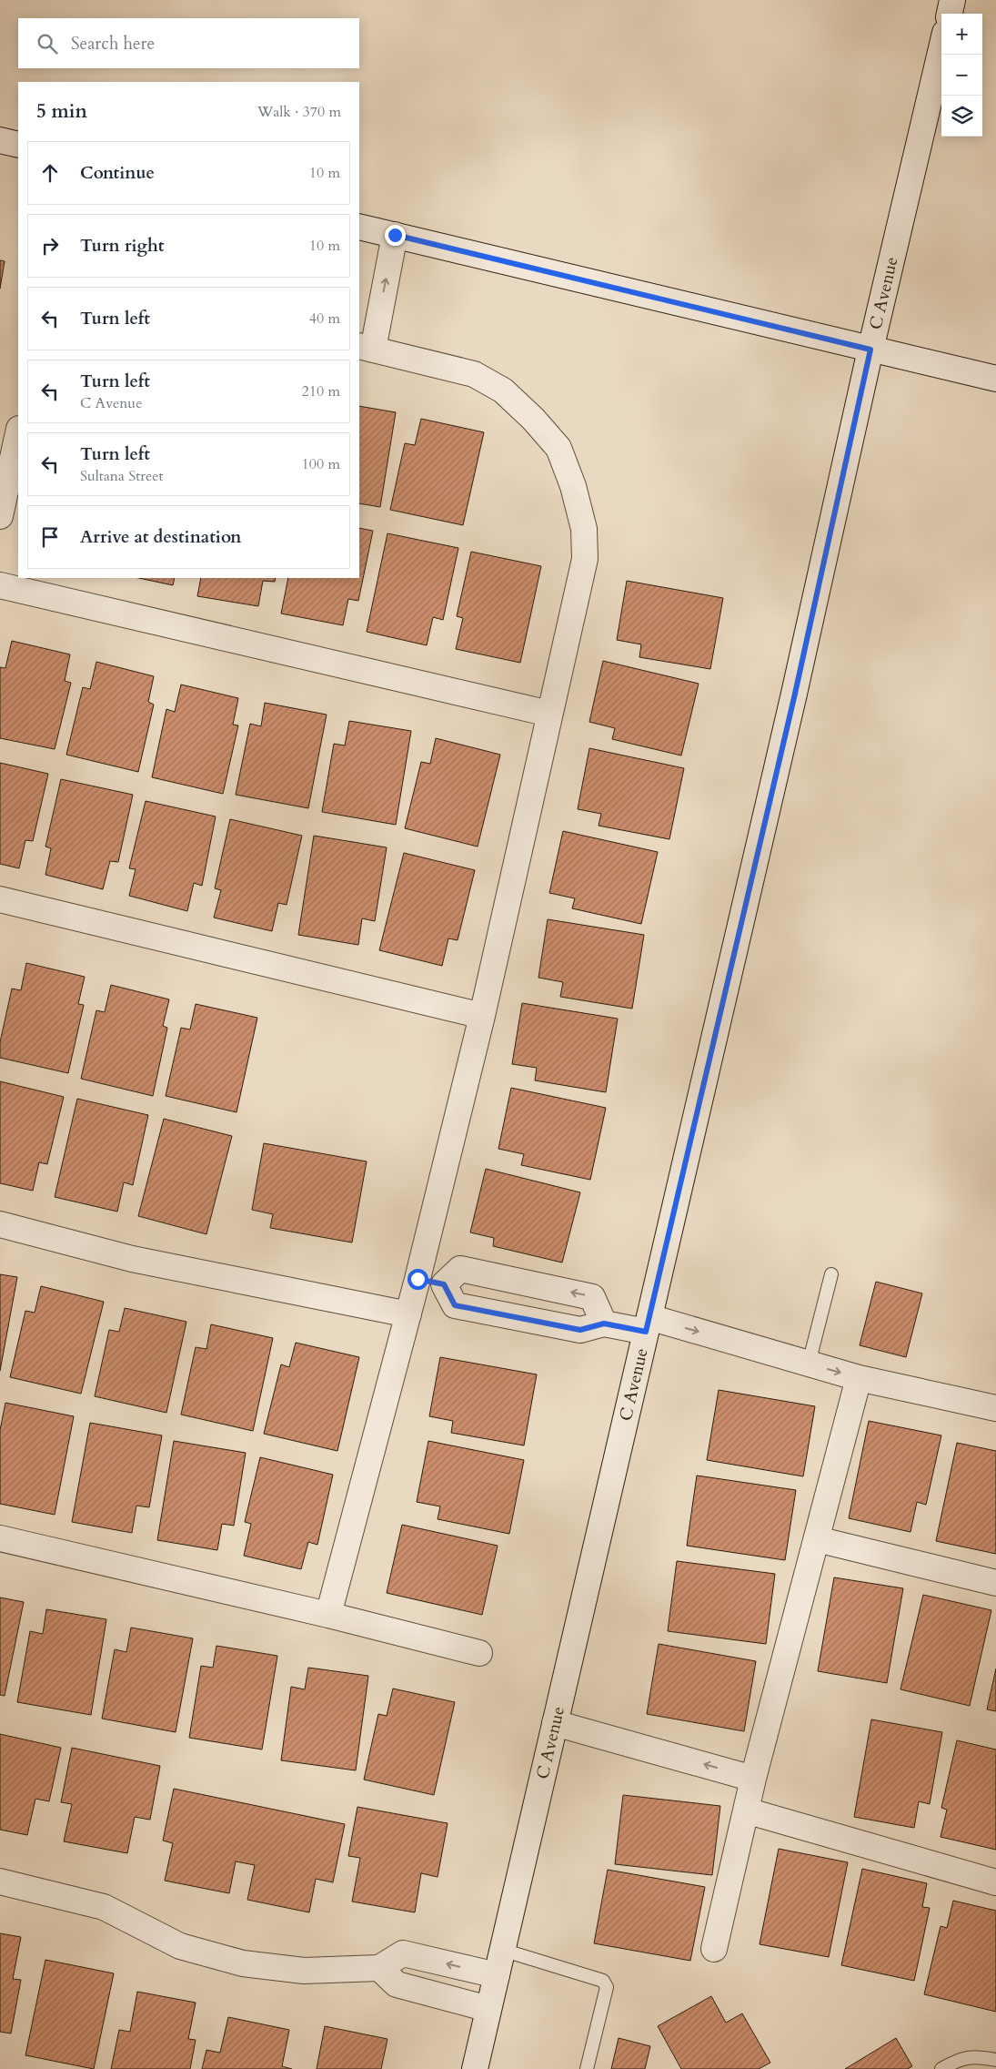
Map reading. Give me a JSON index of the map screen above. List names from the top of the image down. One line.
{"streets":{"street":["C Avenue"]},"page":{"map_buttons":["+","−"],"search":"Search here","heading":["5 min","Walk · 370 m"],"list":[["Continue","10 m"],["Turn right","10 m"],["Turn left","40 m"],["Turn left","C Avenue","210 m"],["Turn left","Sultana Street","100 m"],"Arrive at destination"]}}
